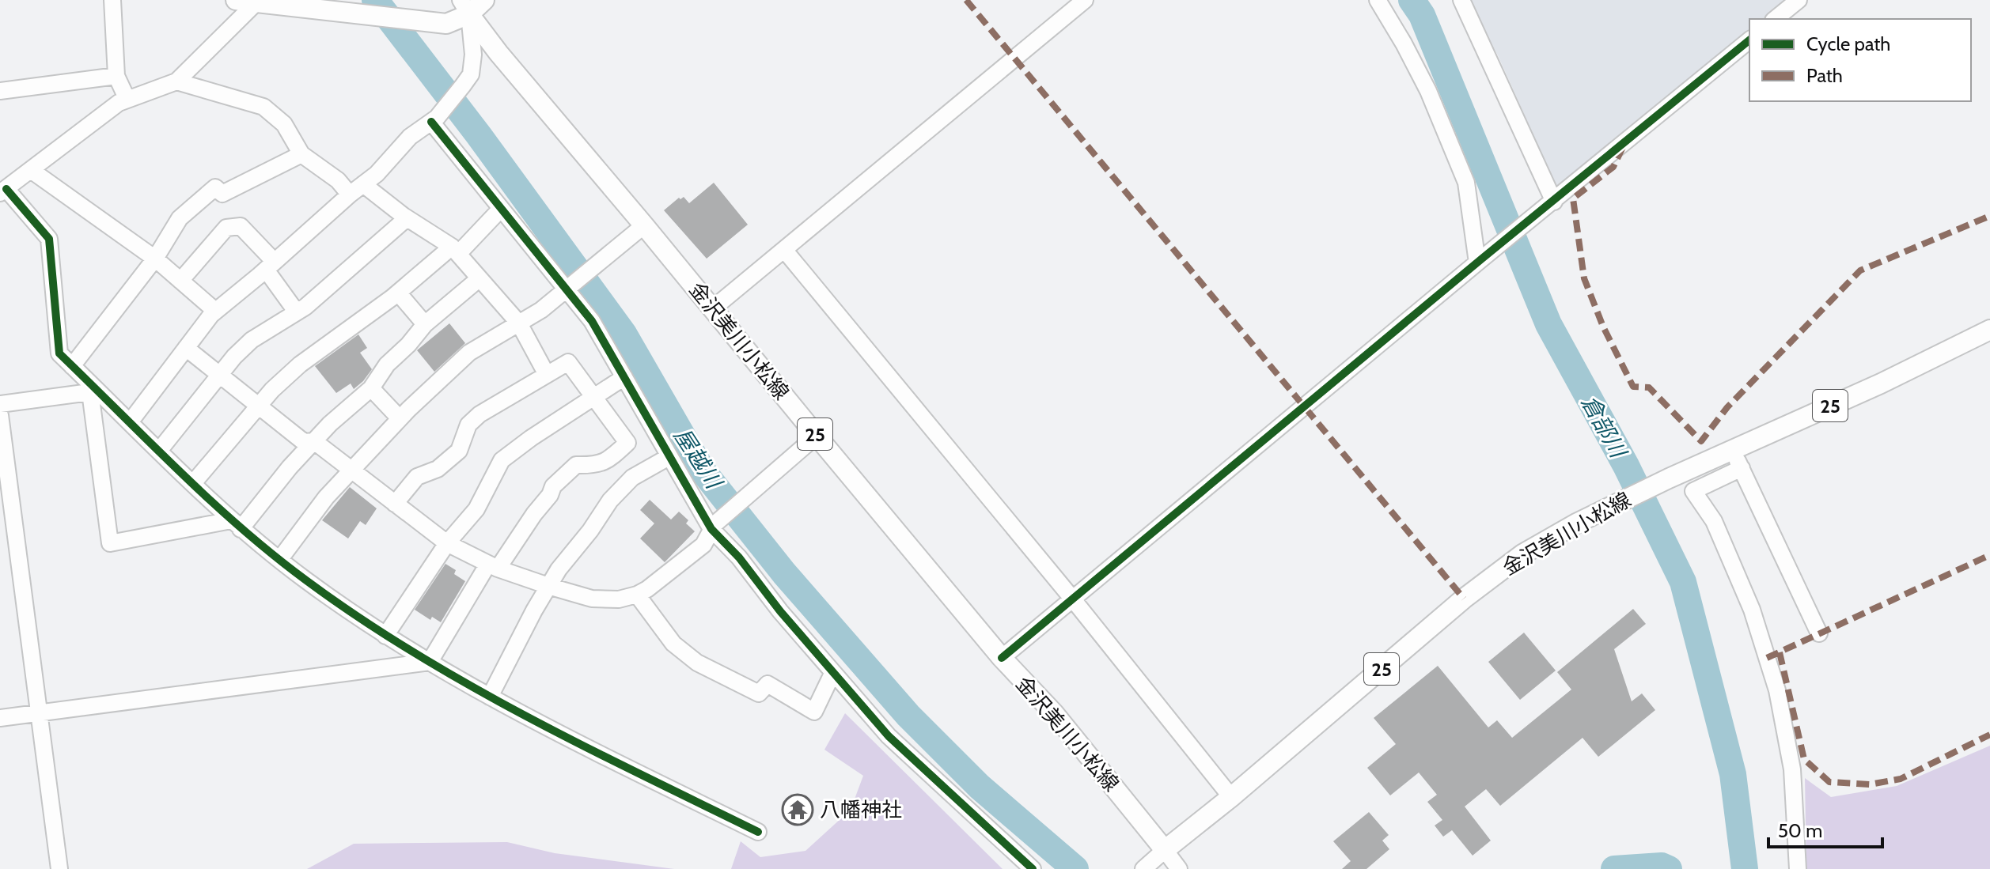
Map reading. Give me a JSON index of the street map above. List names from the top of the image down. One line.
{"streets":{"main road":["金沢美川小松線","25"]},"water":["倉部川","屋越川"],"places":{"temple":["八幡神社"]},"legend":["Cycle path","Path"],"scale_bar":"50 m"}
